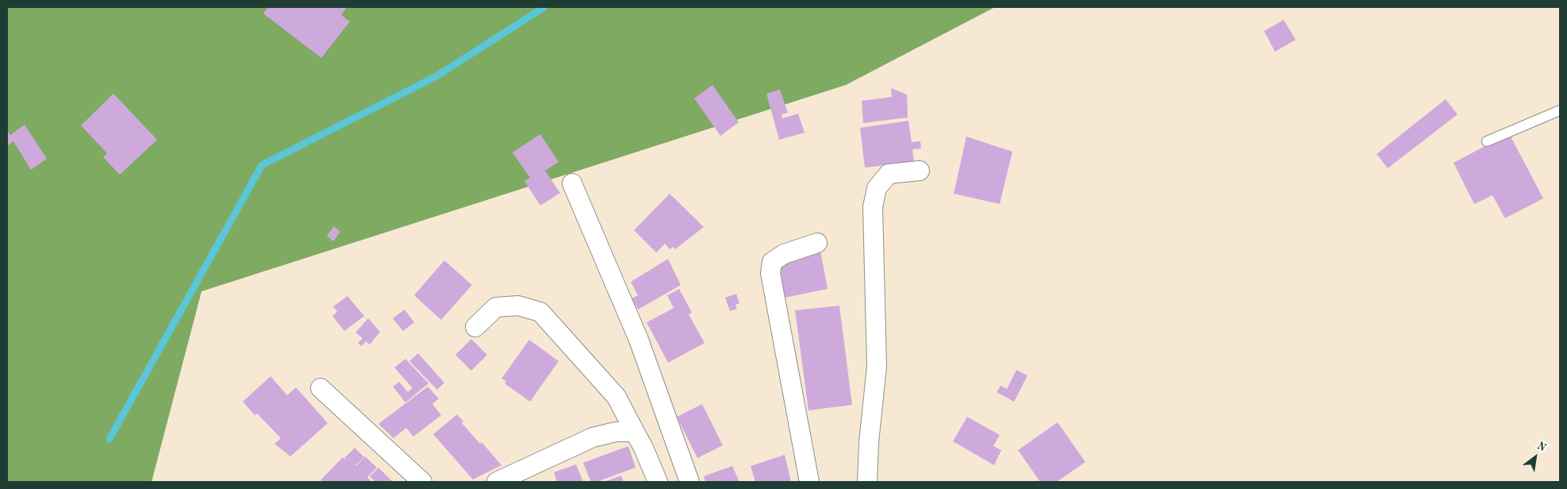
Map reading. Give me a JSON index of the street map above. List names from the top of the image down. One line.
{"north":"top right"}
